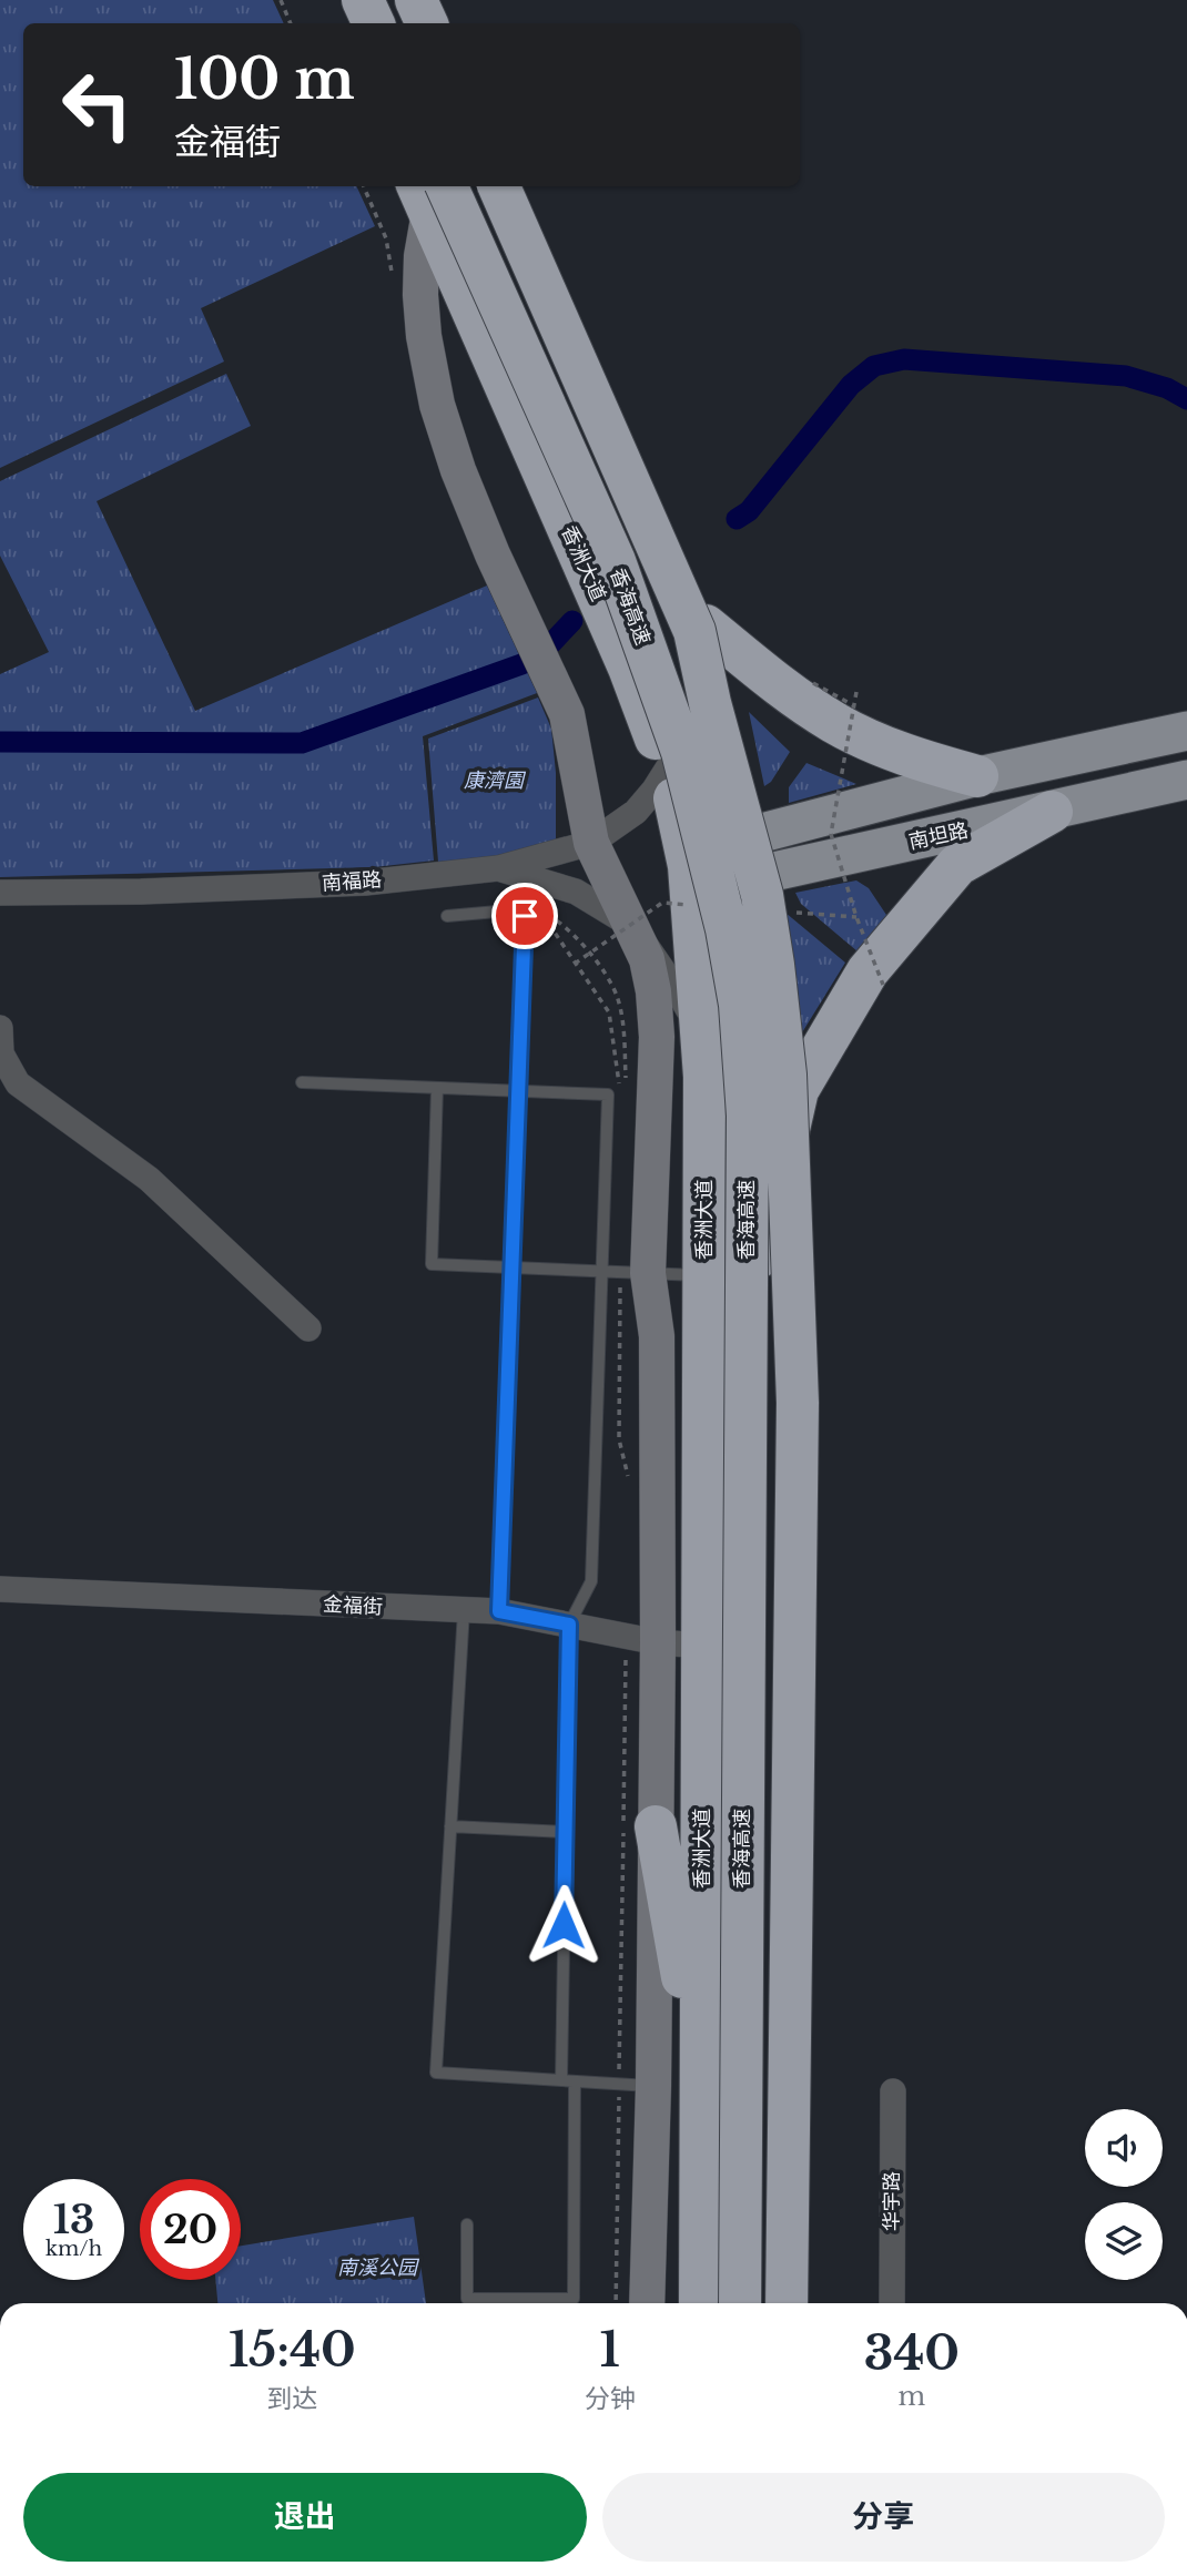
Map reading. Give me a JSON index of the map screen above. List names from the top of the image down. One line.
{"streets":{"highway":["香洲大道","香海高速"],"main road":["南坦路"],"street":["南福路","金福街","华宇路"]},"crossings":[["香洲大道","香海高速"],["香洲大道","南坦路"],["香洲大道","南福路"],["香洲大道","金福街"]],"parks":["康濟園","南溪公园"],"page":{"turn":["100 m","金福街"],"speed":"13 km/h","limit":"20","eta":["15:40","到达","1","分钟","340","m"],"buttons":["退出","分享"]}}
